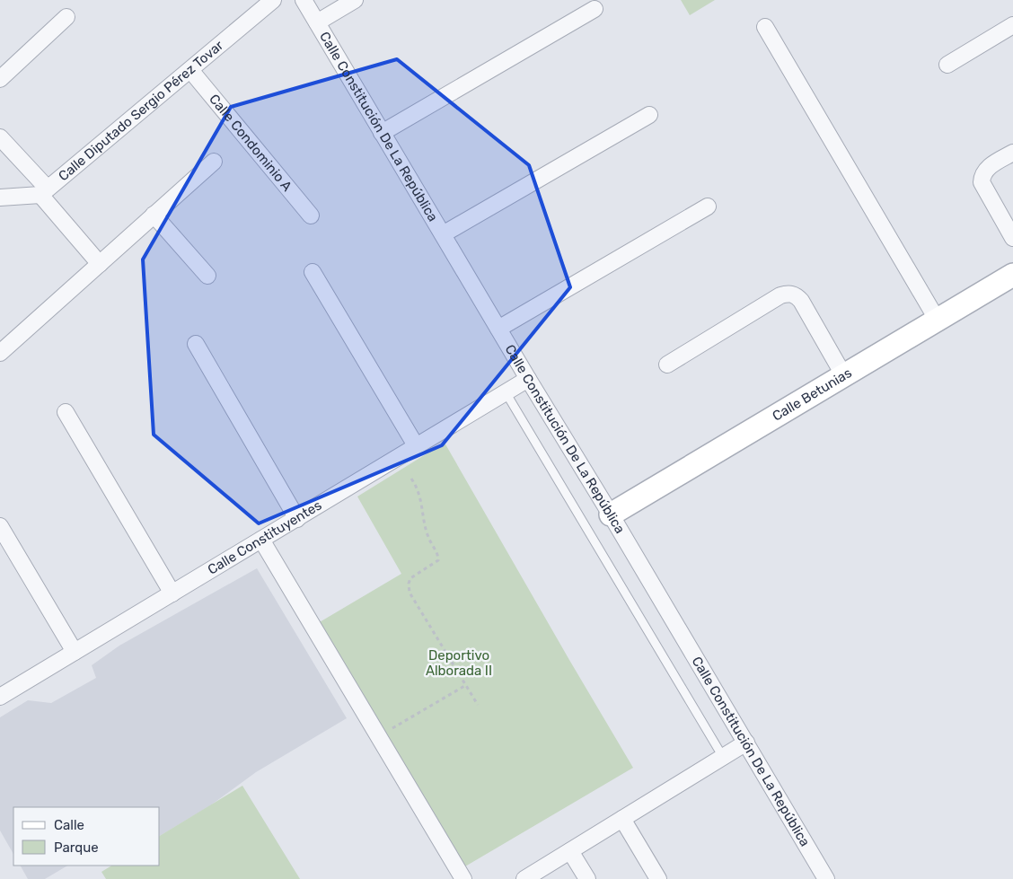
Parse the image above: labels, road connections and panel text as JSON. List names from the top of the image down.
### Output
{
  "streets": {
    "street": [
      "Calle Diputado Sergio Pérez Tovar",
      "Calle Constitución De La República",
      "Calle Condominio A",
      "Calle Betunias",
      "Calle Constituyentes"
    ]
  },
  "crossings": [
    ["Calle Diputado Sergio Pérez Tovar", "Calle Condominio A"],
    ["Calle Constitución De La República", "Calle Betunias"],
    ["Calle Constitución De La República", "Calle Constituyentes"]
  ],
  "parks": ["Deportivo Alborada II"],
  "legend": ["Calle", "Parque"]
}
